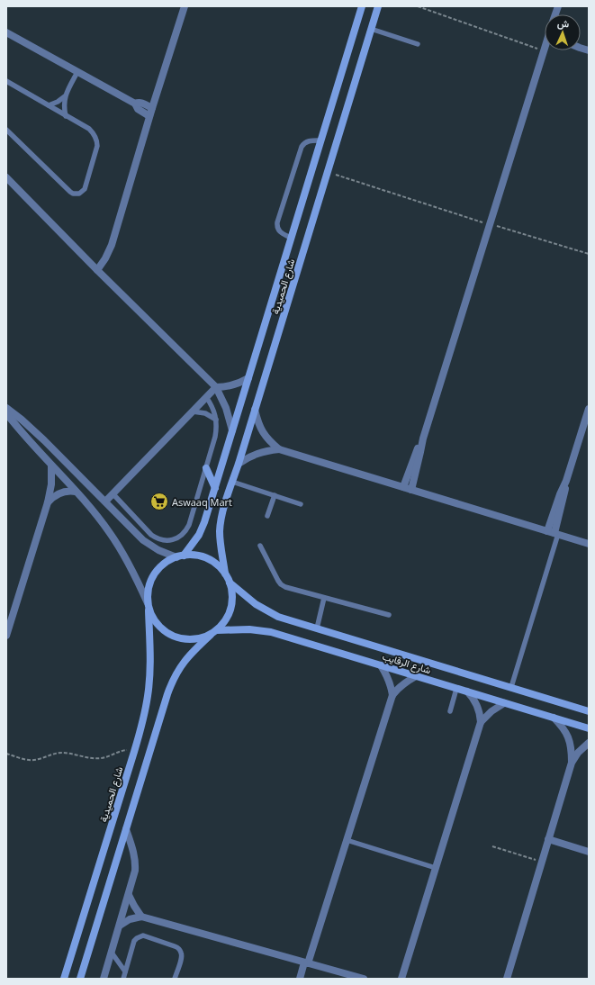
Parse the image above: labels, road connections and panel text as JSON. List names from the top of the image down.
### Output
{
  "streets": {
    "street": ["شارع الحميدية", "شارع الرقايب"]
  },
  "crossings": [
    ["شارع الحميدية", "شارع الرقايب"]
  ],
  "places": {
    "supermarket": ["Aswaaq Mart"]
  },
  "north": "top"
}
